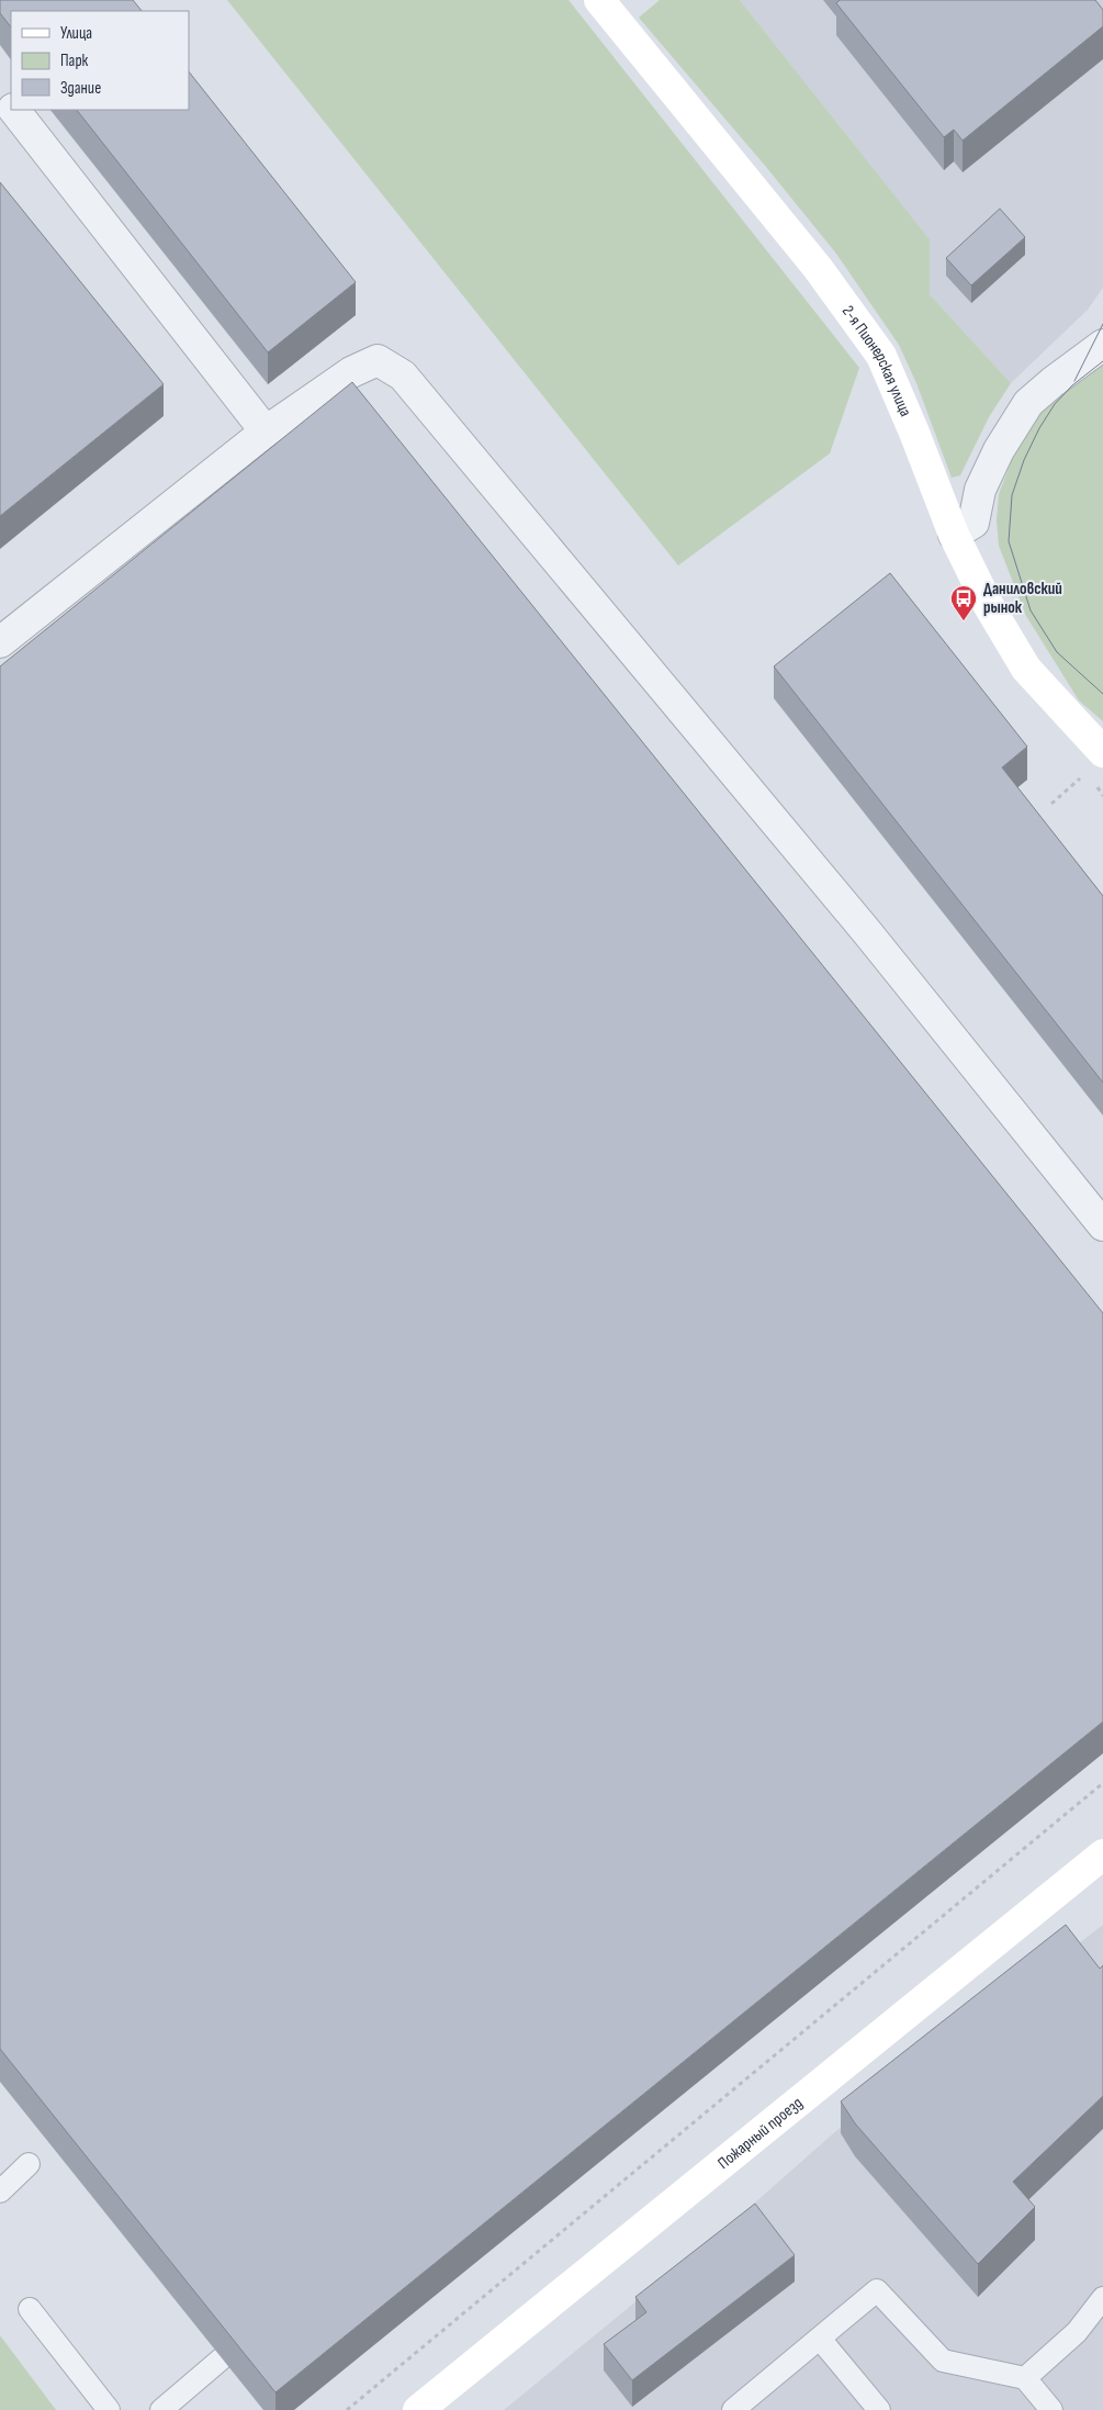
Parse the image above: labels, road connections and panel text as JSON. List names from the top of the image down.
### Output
{
  "streets": {
    "street": ["2-я Пионерская улица", "Пожарный проезд"]
  },
  "places": {
    "bus stop": ["Даниловский рынок"]
  },
  "legend": ["Улица", "Парк", "Здание"]
}
